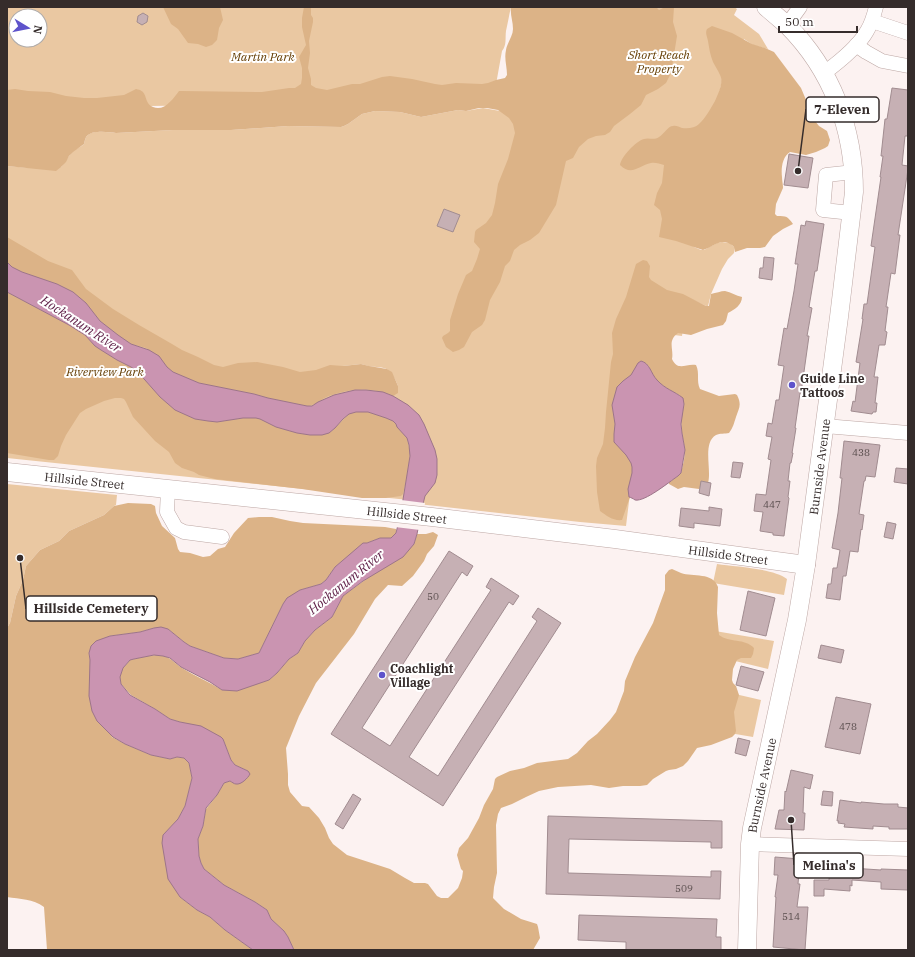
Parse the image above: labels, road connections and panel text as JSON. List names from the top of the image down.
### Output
{
  "streets": {
    "main road": ["Burnside Avenue", "Hillside Street"]
  },
  "crossings": [
    ["Burnside Avenue", "Hillside Street"]
  ],
  "water": ["Hockanum River"],
  "parks": ["Short Reach Property", "Martin Park", "Riverview Park"],
  "places": [
    "7-Eleven",
    "Guide Line Tattoos",
    "Hillside Cemetery",
    "Coachlight Village",
    "Melina's"
  ],
  "house_numbers": [
    "438",
    "447",
    "50",
    "478",
    "509",
    "514"
  ],
  "scale_bar": "50 m",
  "north": "right"
}
